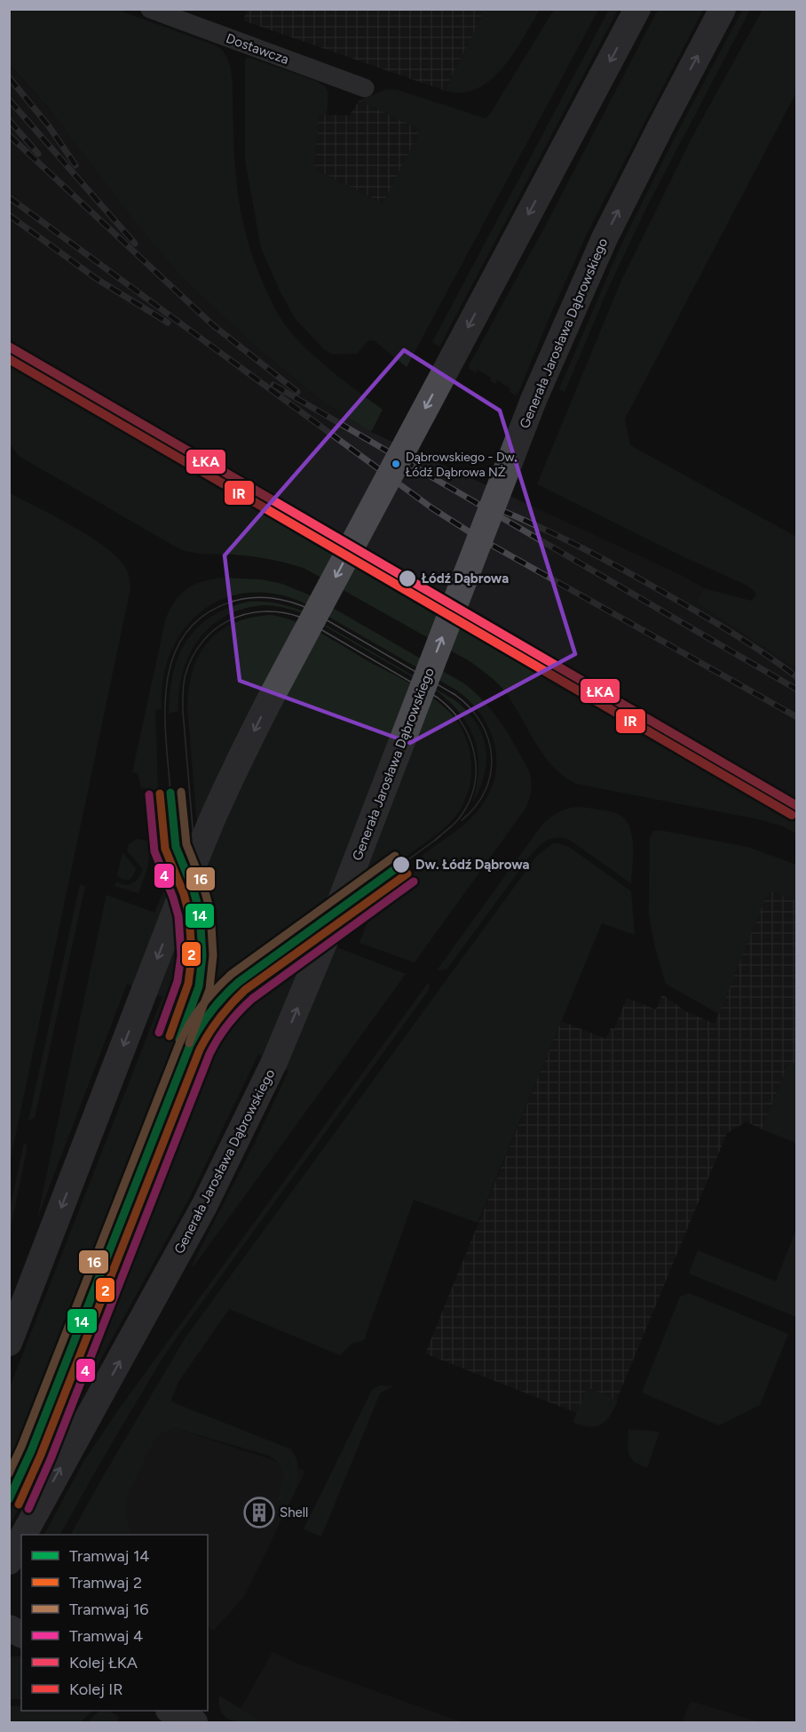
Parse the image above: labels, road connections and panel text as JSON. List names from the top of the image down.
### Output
{
  "streets": {
    "main road": ["Generała Jarosława Dąbrowskiego"],
    "street": ["Dostawcza"]
  },
  "places": {
    "other": ["Dąbrowskiego - Dw. Łódź Dąbrowa NŻ", "Łódź Dąbrowa", "Dw. Łódź Dąbrowa"],
    "building": ["Shell"]
  },
  "lines": [
    "rail line ŁKA",
    "rail line IR",
    "tram line 16",
    "tram line 14",
    "tram line 2",
    "tram line 4"
  ],
  "legend": [
    "Tramwaj 14",
    "Tramwaj 2",
    "Tramwaj 16",
    "Tramwaj 4",
    "Kolej ŁKA",
    "Kolej IR"
  ]
}
